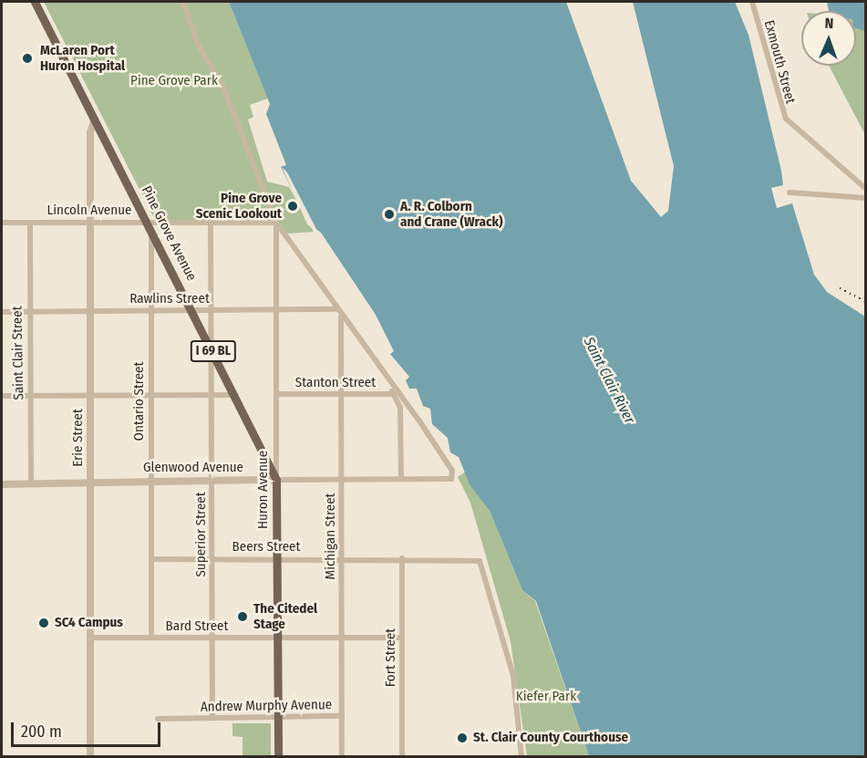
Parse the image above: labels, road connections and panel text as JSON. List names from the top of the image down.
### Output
{
  "streets": {
    "main road": ["Pine Grove Avenue", "I 69 BL", "Huron Avenue"],
    "street": [
      "Exmouth Street",
      "Lincoln Avenue",
      "Rawlins Street",
      "Saint Clair Street",
      "Stanton Street",
      "Ontario Street",
      "Erie Street",
      "Glenwood Avenue",
      "Superior Street",
      "Michigan Street",
      "Beers Street",
      "Bard Street",
      "Fort Street",
      "Andrew Murphy Avenue"
    ]
  },
  "crossings": [
    ["Lincoln Avenue", "Pine Grove Avenue"],
    ["Lincoln Avenue", "Saint Clair Street"],
    ["Lincoln Avenue", "Ontario Street"],
    ["Lincoln Avenue", "Erie Street"],
    ["Lincoln Avenue", "Huron Avenue"],
    ["Lincoln Avenue", "Superior Street"],
    ["Pine Grove Avenue", "Rawlins Street"],
    ["Pine Grove Avenue", "Ontario Street"],
    ["Pine Grove Avenue", "Erie Street"],
    ["Pine Grove Avenue", "Glenwood Avenue"],
    ["Pine Grove Avenue", "Huron Avenue"],
    ["Pine Grove Avenue", "Superior Street"],
    ["Rawlins Street", "Saint Clair Street"],
    ["Rawlins Street", "Ontario Street"],
    ["Rawlins Street", "Erie Street"],
    ["Rawlins Street", "Huron Avenue"],
    ["Rawlins Street", "Superior Street"],
    ["Saint Clair Street", "Glenwood Avenue"],
    ["Stanton Street", "Huron Avenue"],
    ["Stanton Street", "Michigan Street"],
    ["Ontario Street", "Glenwood Avenue"],
    ["Ontario Street", "Beers Street"],
    ["Ontario Street", "Bard Street"],
    ["Erie Street", "Glenwood Avenue"],
    ["Erie Street", "Bard Street"],
    ["Glenwood Avenue", "Huron Avenue"],
    ["Glenwood Avenue", "Superior Street"],
    ["Glenwood Avenue", "Michigan Street"],
    ["Huron Avenue", "Beers Street"],
    ["Huron Avenue", "Bard Street"],
    ["Huron Avenue", "Andrew Murphy Avenue"],
    ["Superior Street", "Beers Street"],
    ["Superior Street", "Bard Street"],
    ["Superior Street", "Andrew Murphy Avenue"],
    ["Michigan Street", "Beers Street"],
    ["Michigan Street", "Bard Street"],
    ["Michigan Street", "Andrew Murphy Avenue"],
    ["Beers Street", "Fort Street"],
    ["Bard Street", "Fort Street"]
  ],
  "water": ["Saint Clair River"],
  "parks": ["Pine Grove Park", "Kiefer Park"],
  "places": [
    "McLaren Port Huron Hospital",
    "Pine Grove Scenic Lookout",
    "A. R. Colborn and Crane (Wrack)",
    "The Citedel Stage",
    "SC4 Campus",
    "St. Clair County Courthouse"
  ],
  "scale_bar": "200 m",
  "north": "top"
}
